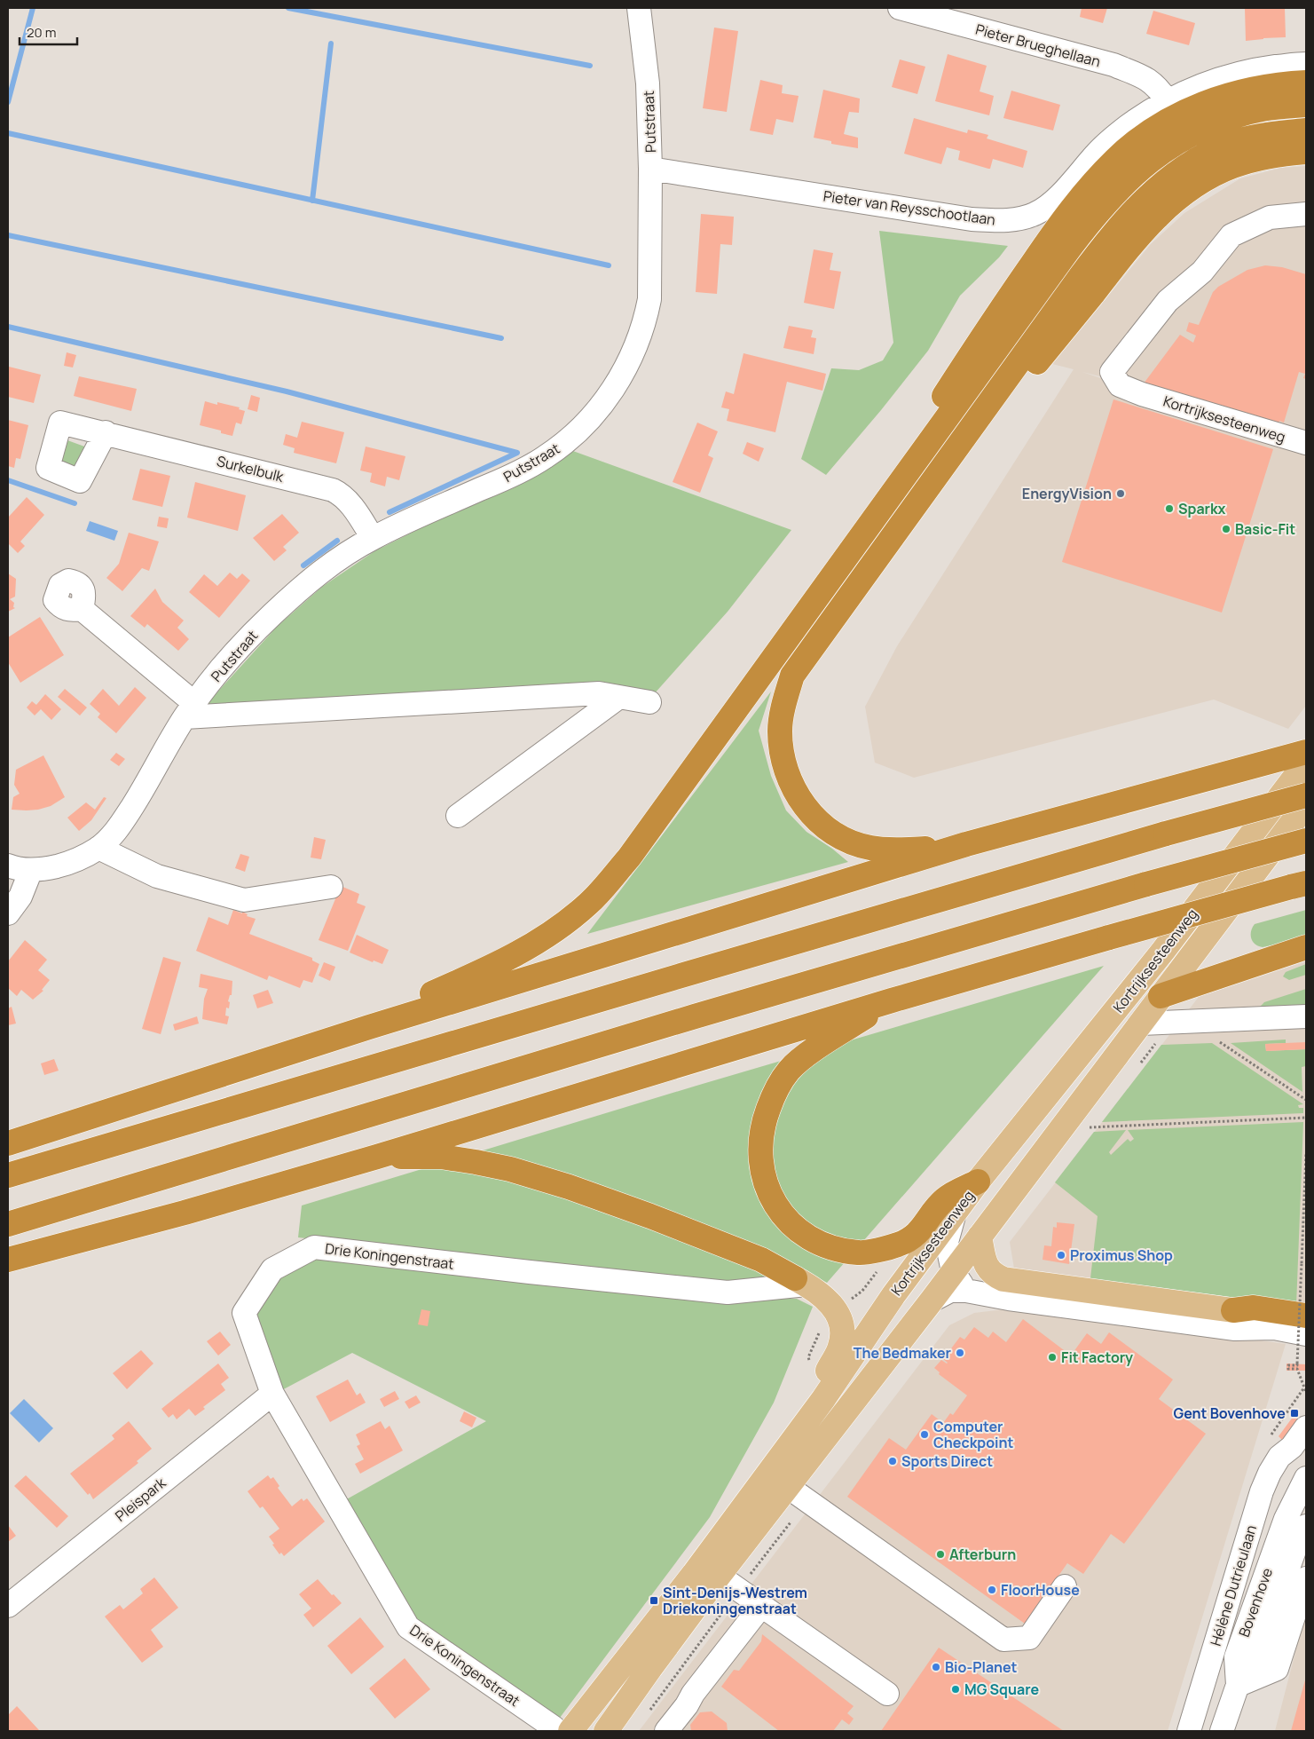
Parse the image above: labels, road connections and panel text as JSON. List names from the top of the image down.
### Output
{
  "streets": {
    "main road": ["Kortrijksesteenweg"],
    "street": [
      "Pieter Brueghellaan",
      "Putstraat",
      "Pieter van Reysschootlaan",
      "Surkelbulk",
      "Drie Koningenstraat",
      "Pleispark",
      "Hélène Dutrieulaan",
      "Bovenhove"
    ]
  },
  "crossings": [
    ["Pieter Brueghellaan", "Pieter van Reysschootlaan"],
    ["Putstraat", "Pieter van Reysschootlaan"],
    ["Putstraat", "Surkelbulk"],
    ["Drie Koningenstraat", "Pleispark"],
    ["Hélène Dutrieulaan", "Bovenhove"]
  ],
  "places": {
    "other": [
      "EnergyVision",
      "Sparkx",
      "Basic-Fit",
      "Proximus Shop",
      "The Bedmaker",
      "Fit Factory",
      "Computer Checkpoint",
      "Sports Direct",
      "Afterburn",
      "FloorHouse",
      "Bio-Planet",
      "MG Square"
    ],
    "transit": ["Gent Bovenhove", "Sint-Denijs-Westrem Driekoningenstraat"]
  },
  "scale_bar": "20 m"
}
